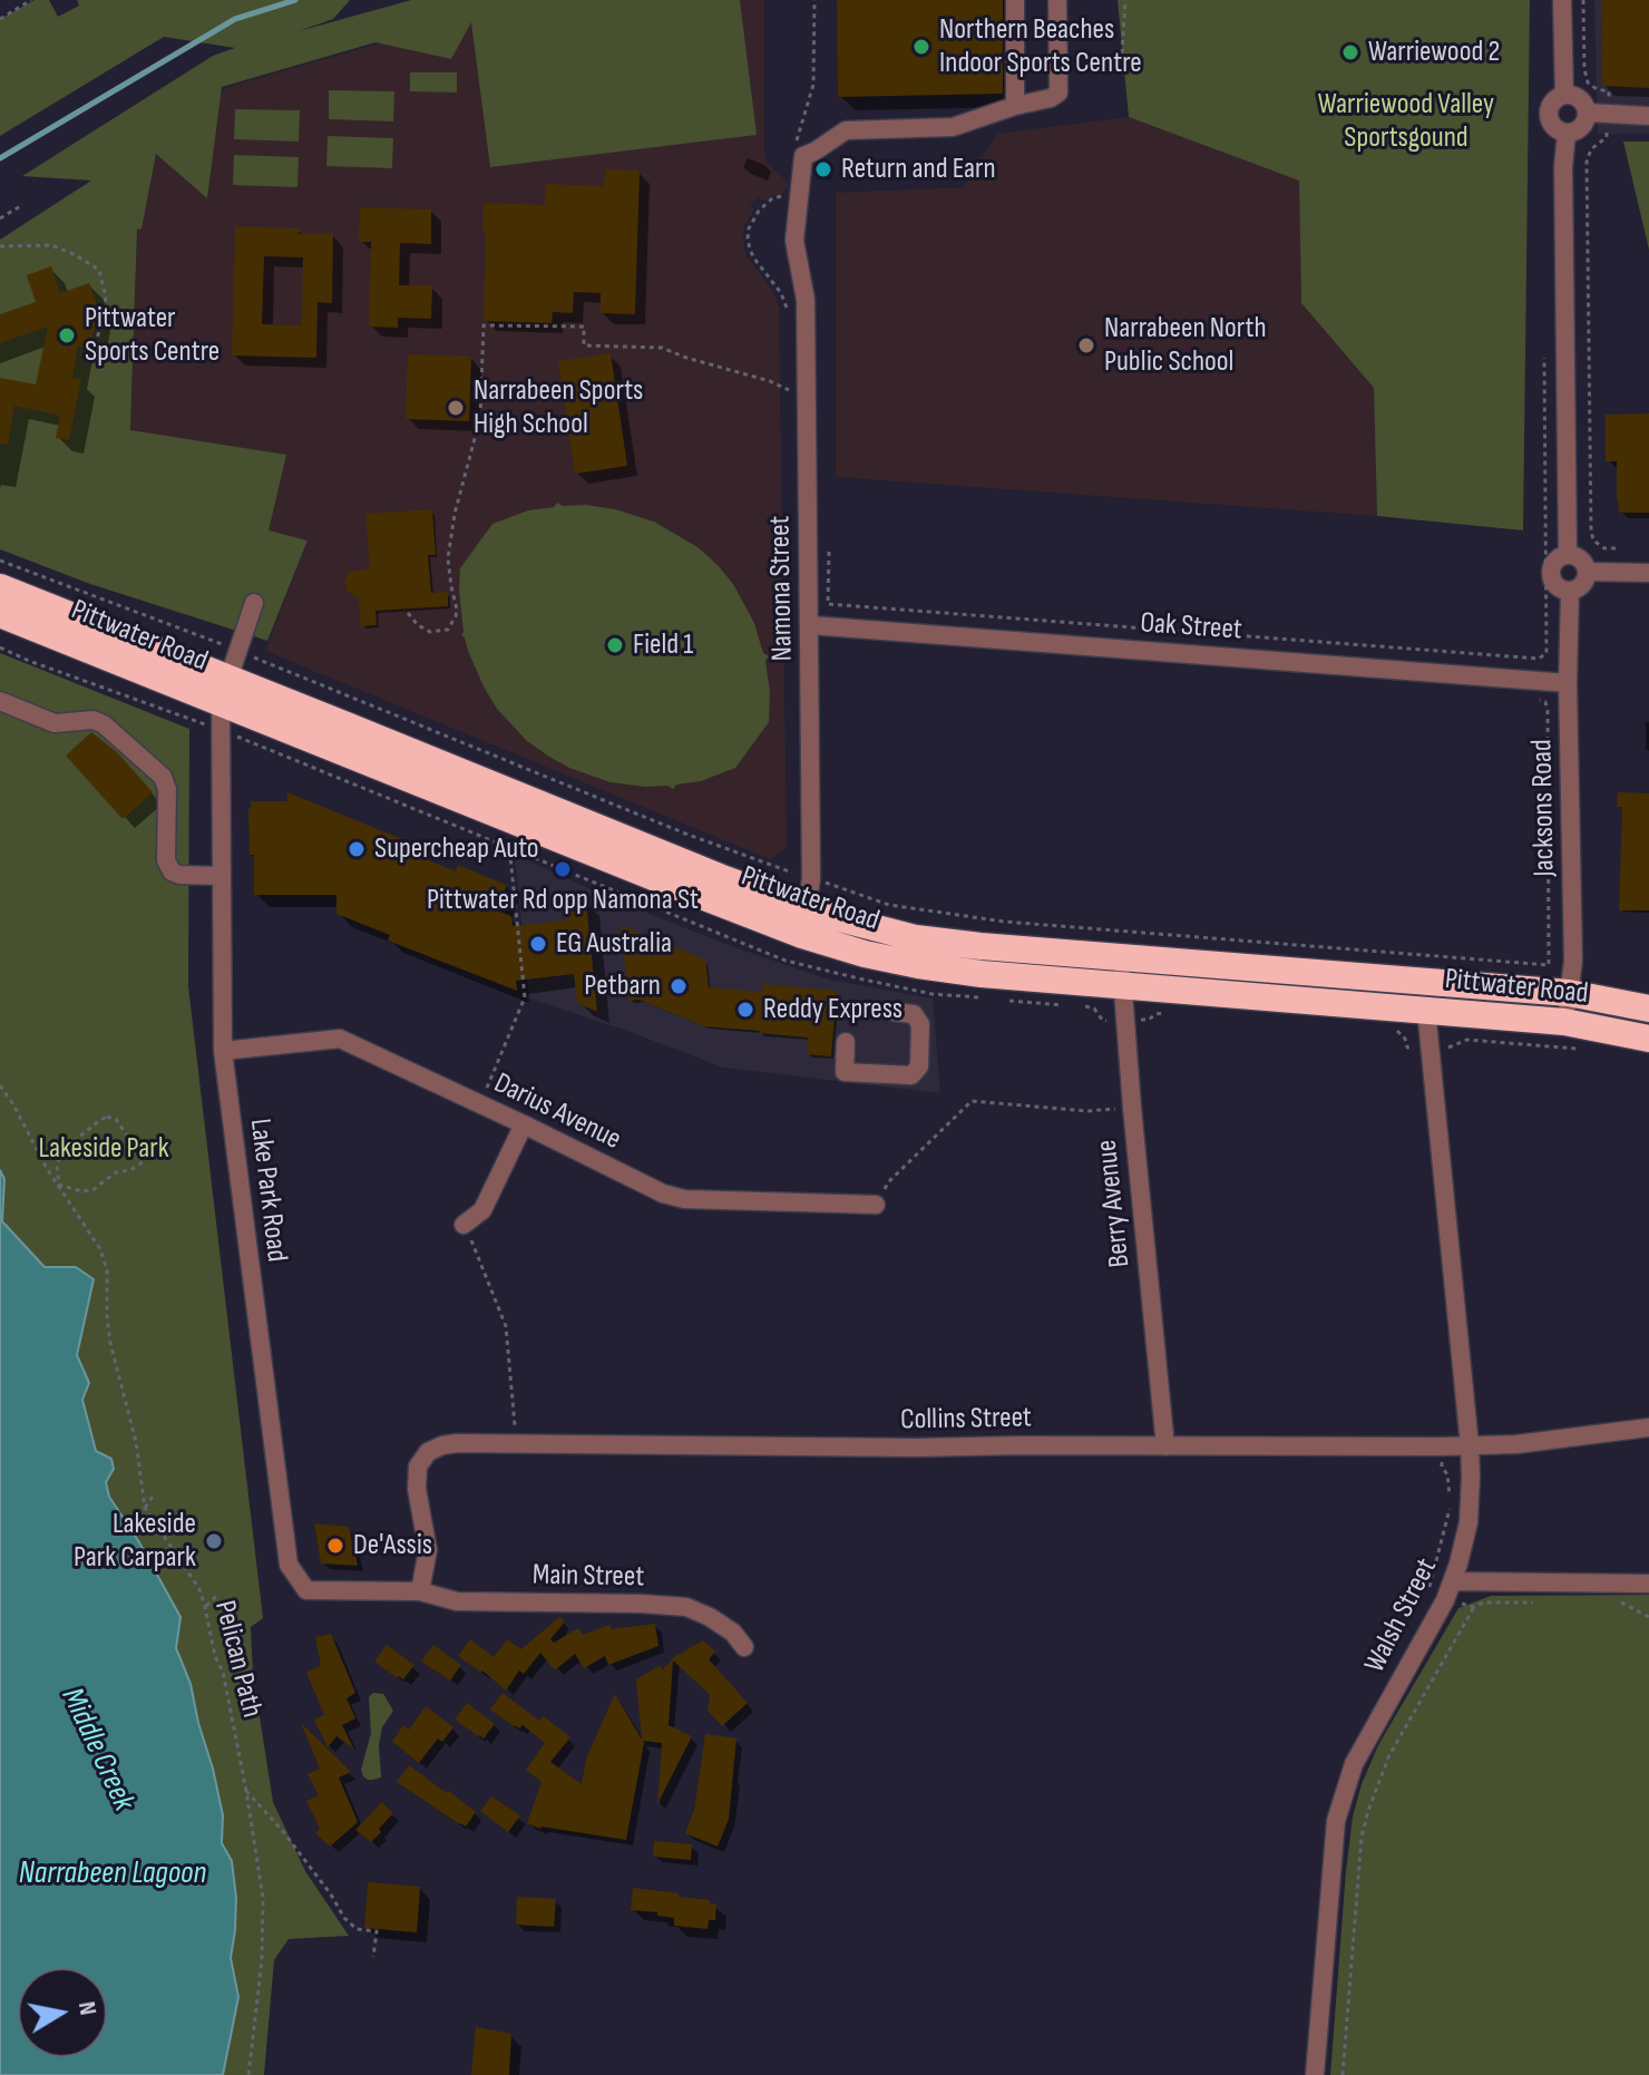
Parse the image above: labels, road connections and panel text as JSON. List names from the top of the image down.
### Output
{
  "streets": {
    "highway": ["Pittwater Road"],
    "street": [
      "Namona Street",
      "Oak Street",
      "Jacksons Road",
      "Darius Avenue",
      "Lake Park Road",
      "Berry Avenue",
      "Collins Street",
      "Main Street",
      "Walsh Street"
    ],
    "path": ["Pelican Path"]
  },
  "crossings": [
    ["Namona Street", "Oak Street"],
    ["Namona Street", "Pittwater Road"],
    ["Oak Street", "Jacksons Road"],
    ["Pittwater Road", "Jacksons Road"],
    ["Pittwater Road", "Lake Park Road"],
    ["Pittwater Road", "Berry Avenue"],
    ["Pittwater Road", "Walsh Street"],
    ["Darius Avenue", "Lake Park Road"],
    ["Lake Park Road", "Collins Street"],
    ["Lake Park Road", "Main Street"],
    ["Berry Avenue", "Collins Street"],
    ["Collins Street", "Main Street"],
    ["Collins Street", "Walsh Street"]
  ],
  "water": ["Middle Creek", "Narrabeen Lagoon"],
  "parks": ["Warriewood Valley Sportsgound", "Lakeside Park"],
  "places": [
    "Northern Beaches Indoor Sports Centre",
    "Warriewood 2",
    "Return and Earn",
    "Pittwater Sports Centre",
    "Narrabeen North Public School",
    "Narrabeen Sports High School",
    "Field 1",
    "Supercheap Auto",
    "Pittwater Rd opp Namona St",
    "EG Australia",
    "Petbarn",
    "Reddy Express",
    "Lakeside Park Carpark",
    "De'Assis"
  ],
  "north": "right"
}
